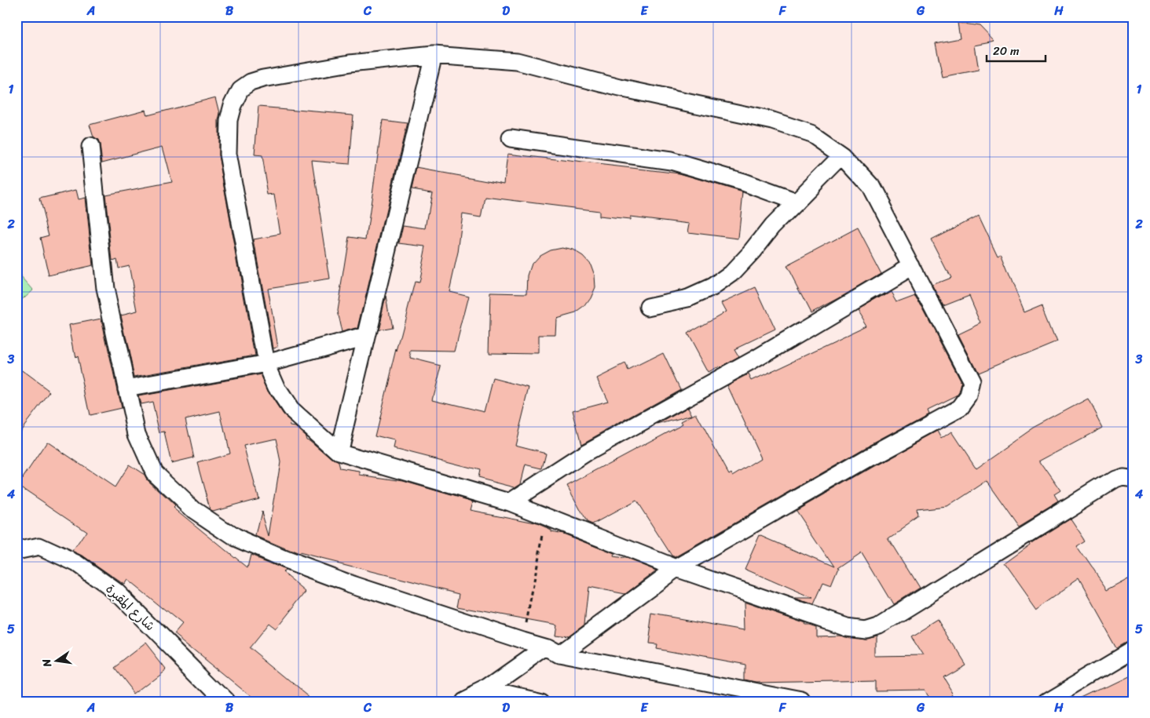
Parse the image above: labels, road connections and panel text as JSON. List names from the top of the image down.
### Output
{
  "streets": {
    "street": ["شارع المقبرة"]
  },
  "scale_bar": "20 m",
  "north": "left",
  "grid": {
    "columns": [
      "A",
      "B",
      "C",
      "D",
      "E",
      "F",
      "G",
      "H"
    ],
    "rows": [
      "1",
      "2",
      "3",
      "4",
      "5"
    ]
  }
}
